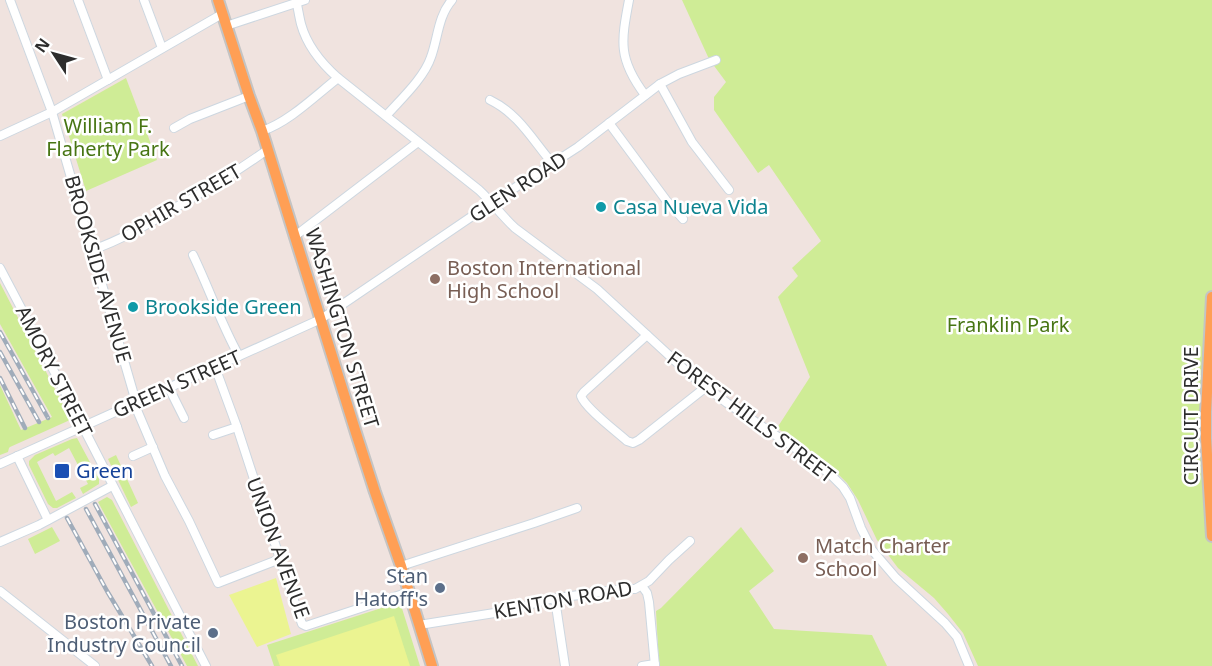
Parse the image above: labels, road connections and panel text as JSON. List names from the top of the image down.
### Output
{
  "streets": {
    "main road": ["WASHINGTON STREET", "CIRCUIT DRIVE"],
    "street": [
      "GLEN ROAD",
      "OPHIR STREET",
      "BROOKSIDE AVENUE",
      "AMORY STREET",
      "GREEN STREET",
      "FOREST HILLS STREET",
      "UNION AVENUE",
      "KENTON ROAD"
    ]
  },
  "crossings": [
    ["GLEN ROAD", "WASHINGTON STREET"],
    ["GLEN ROAD", "GREEN STREET"],
    ["GLEN ROAD", "FOREST HILLS STREET"],
    ["OPHIR STREET", "BROOKSIDE AVENUE"],
    ["OPHIR STREET", "WASHINGTON STREET"],
    ["BROOKSIDE AVENUE", "GREEN STREET"],
    ["BROOKSIDE AVENUE", "UNION AVENUE"],
    ["WASHINGTON STREET", "GREEN STREET"],
    ["WASHINGTON STREET", "UNION AVENUE"],
    ["WASHINGTON STREET", "KENTON ROAD"],
    ["AMORY STREET", "GREEN STREET"],
    ["GREEN STREET", "UNION AVENUE"]
  ],
  "parks": ["William F. Flaherty Park", "Franklin Park"],
  "places": {
    "other": [
      "Casa Nueva Vida",
      "Boston International High School",
      "Brookside Green",
      "Match Charter School",
      "Stan Hatoff's",
      "Boston Private Industry Council"
    ],
    "transit": ["Green"]
  },
  "north": "top left"
}
